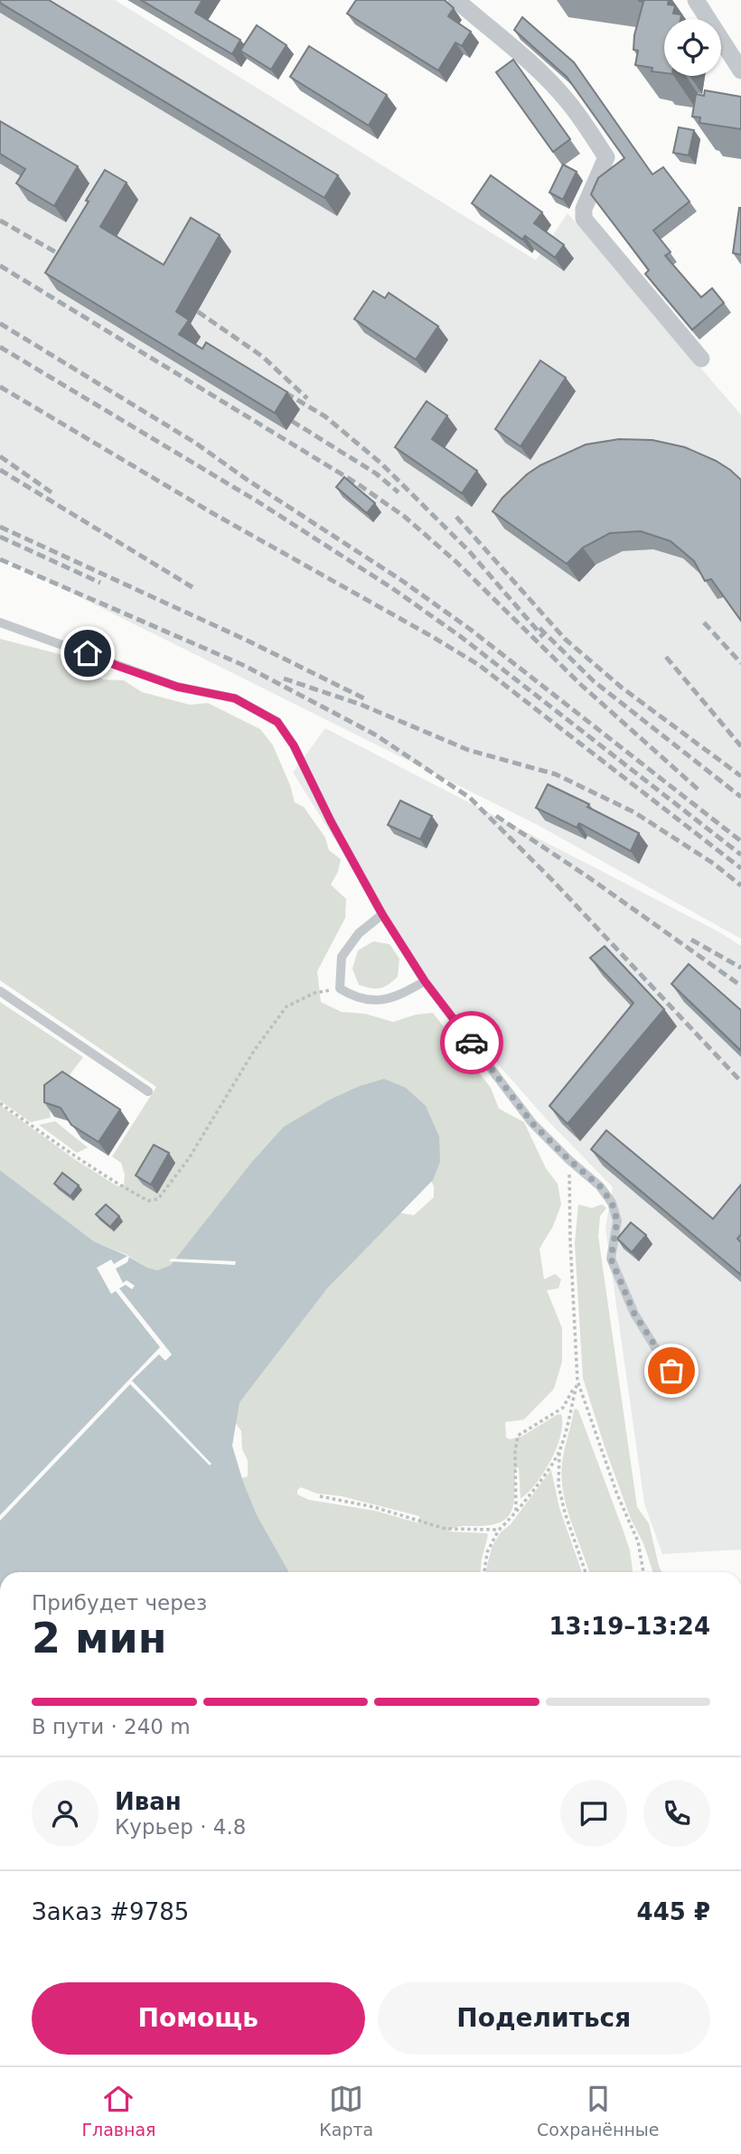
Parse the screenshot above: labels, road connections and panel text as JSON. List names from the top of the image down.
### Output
{
  "page": {
    "heading": ["2 мин", "Прибудет через", "13:19–13:24"],
    "panel": [
      "Иван",
      "Курьер · 4.8",
      "Заказ #9785",
      "445 ₽"
    ],
    "bar": "В пути · 240 m",
    "buttons": ["Помощь", "Поделиться"],
    "tabs": ["Главная", "Карта", "Сохранённые"]
  }
}
